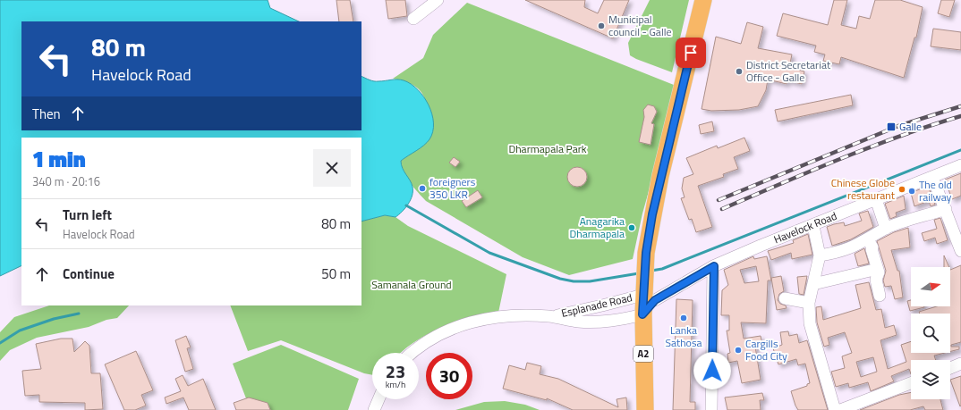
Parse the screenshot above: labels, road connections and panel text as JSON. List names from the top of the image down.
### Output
{
  "streets": {
    "highway": ["A2"],
    "street": ["Havelock Road", "Esplanade Road"]
  },
  "crossings": [
    ["Havelock Road", "Esplanade Road"],
    ["Havelock Road", "A2"],
    ["Esplanade Road", "A2"]
  ],
  "parks": ["Dharmapala Park", "Samanala Ground"],
  "places": {
    "other": [
      "Municipal council - Galle",
      "District Secretariat Office - Galle",
      "foreigners 350 LKR",
      "Chinese Globe restaurant",
      "The old railway",
      "Anagarika Dharmapala",
      "Lanka Sathosa",
      "Cargills Food City"
    ],
    "transit": ["Galle"]
  },
  "north": "right",
  "page": {
    "turn": ["80 m", "Havelock Road"],
    "then": "Then",
    "heading": ["1 min", "340 m · 20:16"],
    "list": [
      {
        "name": "Turn left",
        "note": "Havelock Road",
        "value": "80 m"
      },
      {
        "name": "Continue",
        "value": "50 m"
      }
    ],
    "speed": "23 km/h",
    "limit": "30"
  }
}
